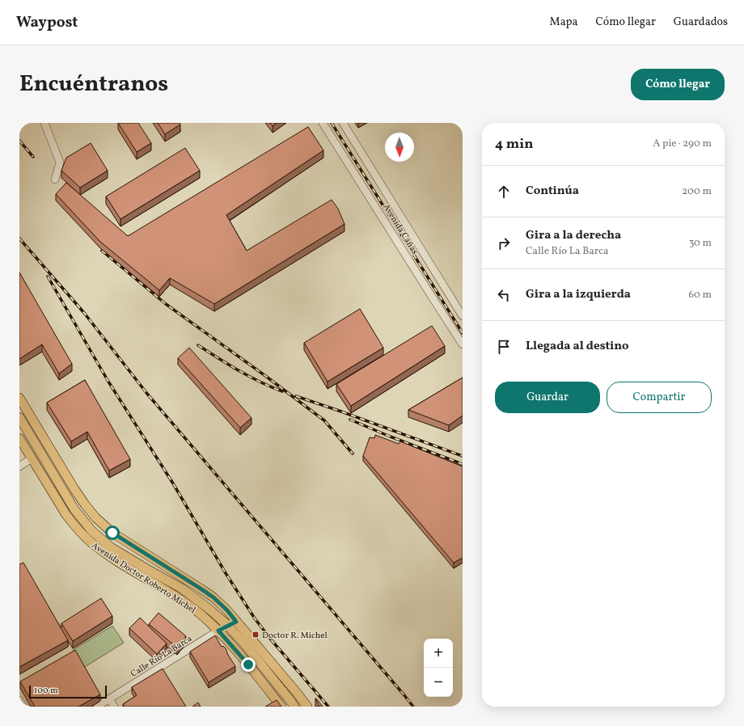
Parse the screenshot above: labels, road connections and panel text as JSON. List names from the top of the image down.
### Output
{
  "streets": {
    "main road": ["Avenida Doctor Roberto Michel"],
    "street": ["Avenida Cañas", "Calle Río La Barca"]
  },
  "crossings": [
    ["Avenida Doctor Roberto Michel", "Calle Río La Barca"]
  ],
  "places": {
    "transit": ["Doctor R. Michel"]
  },
  "scale_bar": "100 m",
  "north": "bottom",
  "page": {
    "header": "Waypost",
    "nav": ["Mapa", "Cómo llegar", "Guardados"],
    "title": "Encuéntranos",
    "buttons": [
      "Cómo llegar",
      ["Guardar", "Compartir"]
    ],
    "heading": ["4 min", "A pie · 290 m"],
    "list": [
      ["Continúa", "200 m"],
      ["Gira a la derecha", "Calle Río La Barca", "30 m"],
      ["Gira a la izquierda", "60 m"],
      "Llegada al destino"
    ],
    "map_buttons": ["+", "−"],
    "scale": "100 m"
  }
}
